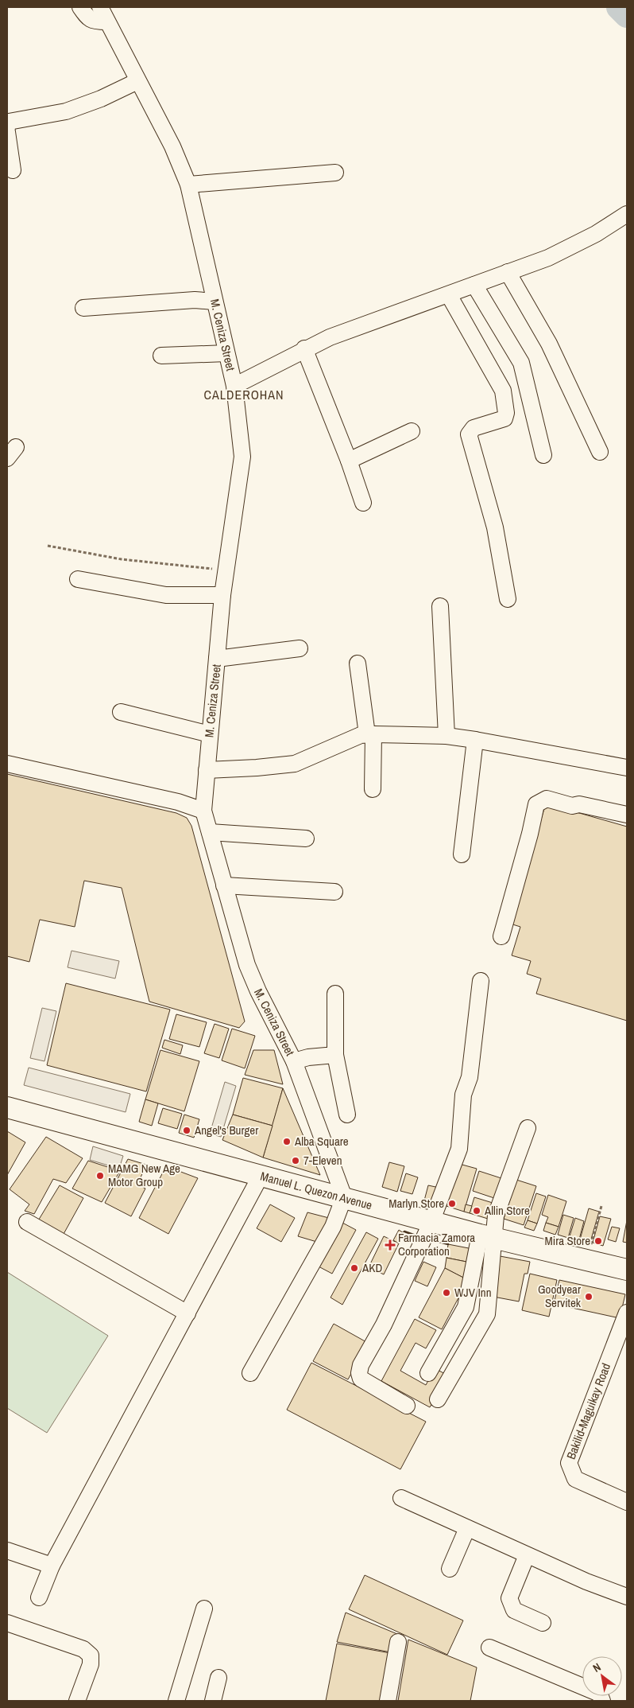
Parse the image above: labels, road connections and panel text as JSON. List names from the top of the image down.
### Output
{
  "streets": {
    "main road": ["Manuel L. Quezon Avenue"],
    "street": ["M. Ceniza Street", "Bakilid-Maguikay Road"]
  },
  "crossings": [
    ["M. Ceniza Street", "Manuel L. Quezon Avenue"]
  ],
  "districts": ["CALDEROHAN"],
  "places": {
    "other": [
      "Angel's Burger",
      "Alba Square",
      "7-Eleven",
      "MAMG New Age Motor Group",
      "Marlyn Store",
      "Allin Store",
      "Mira Store",
      "AKD",
      "WJV Inn",
      "Goodyear Servitek"
    ],
    "health": ["Farmacia Zamora Corporation"]
  },
  "north": "top left"
}
